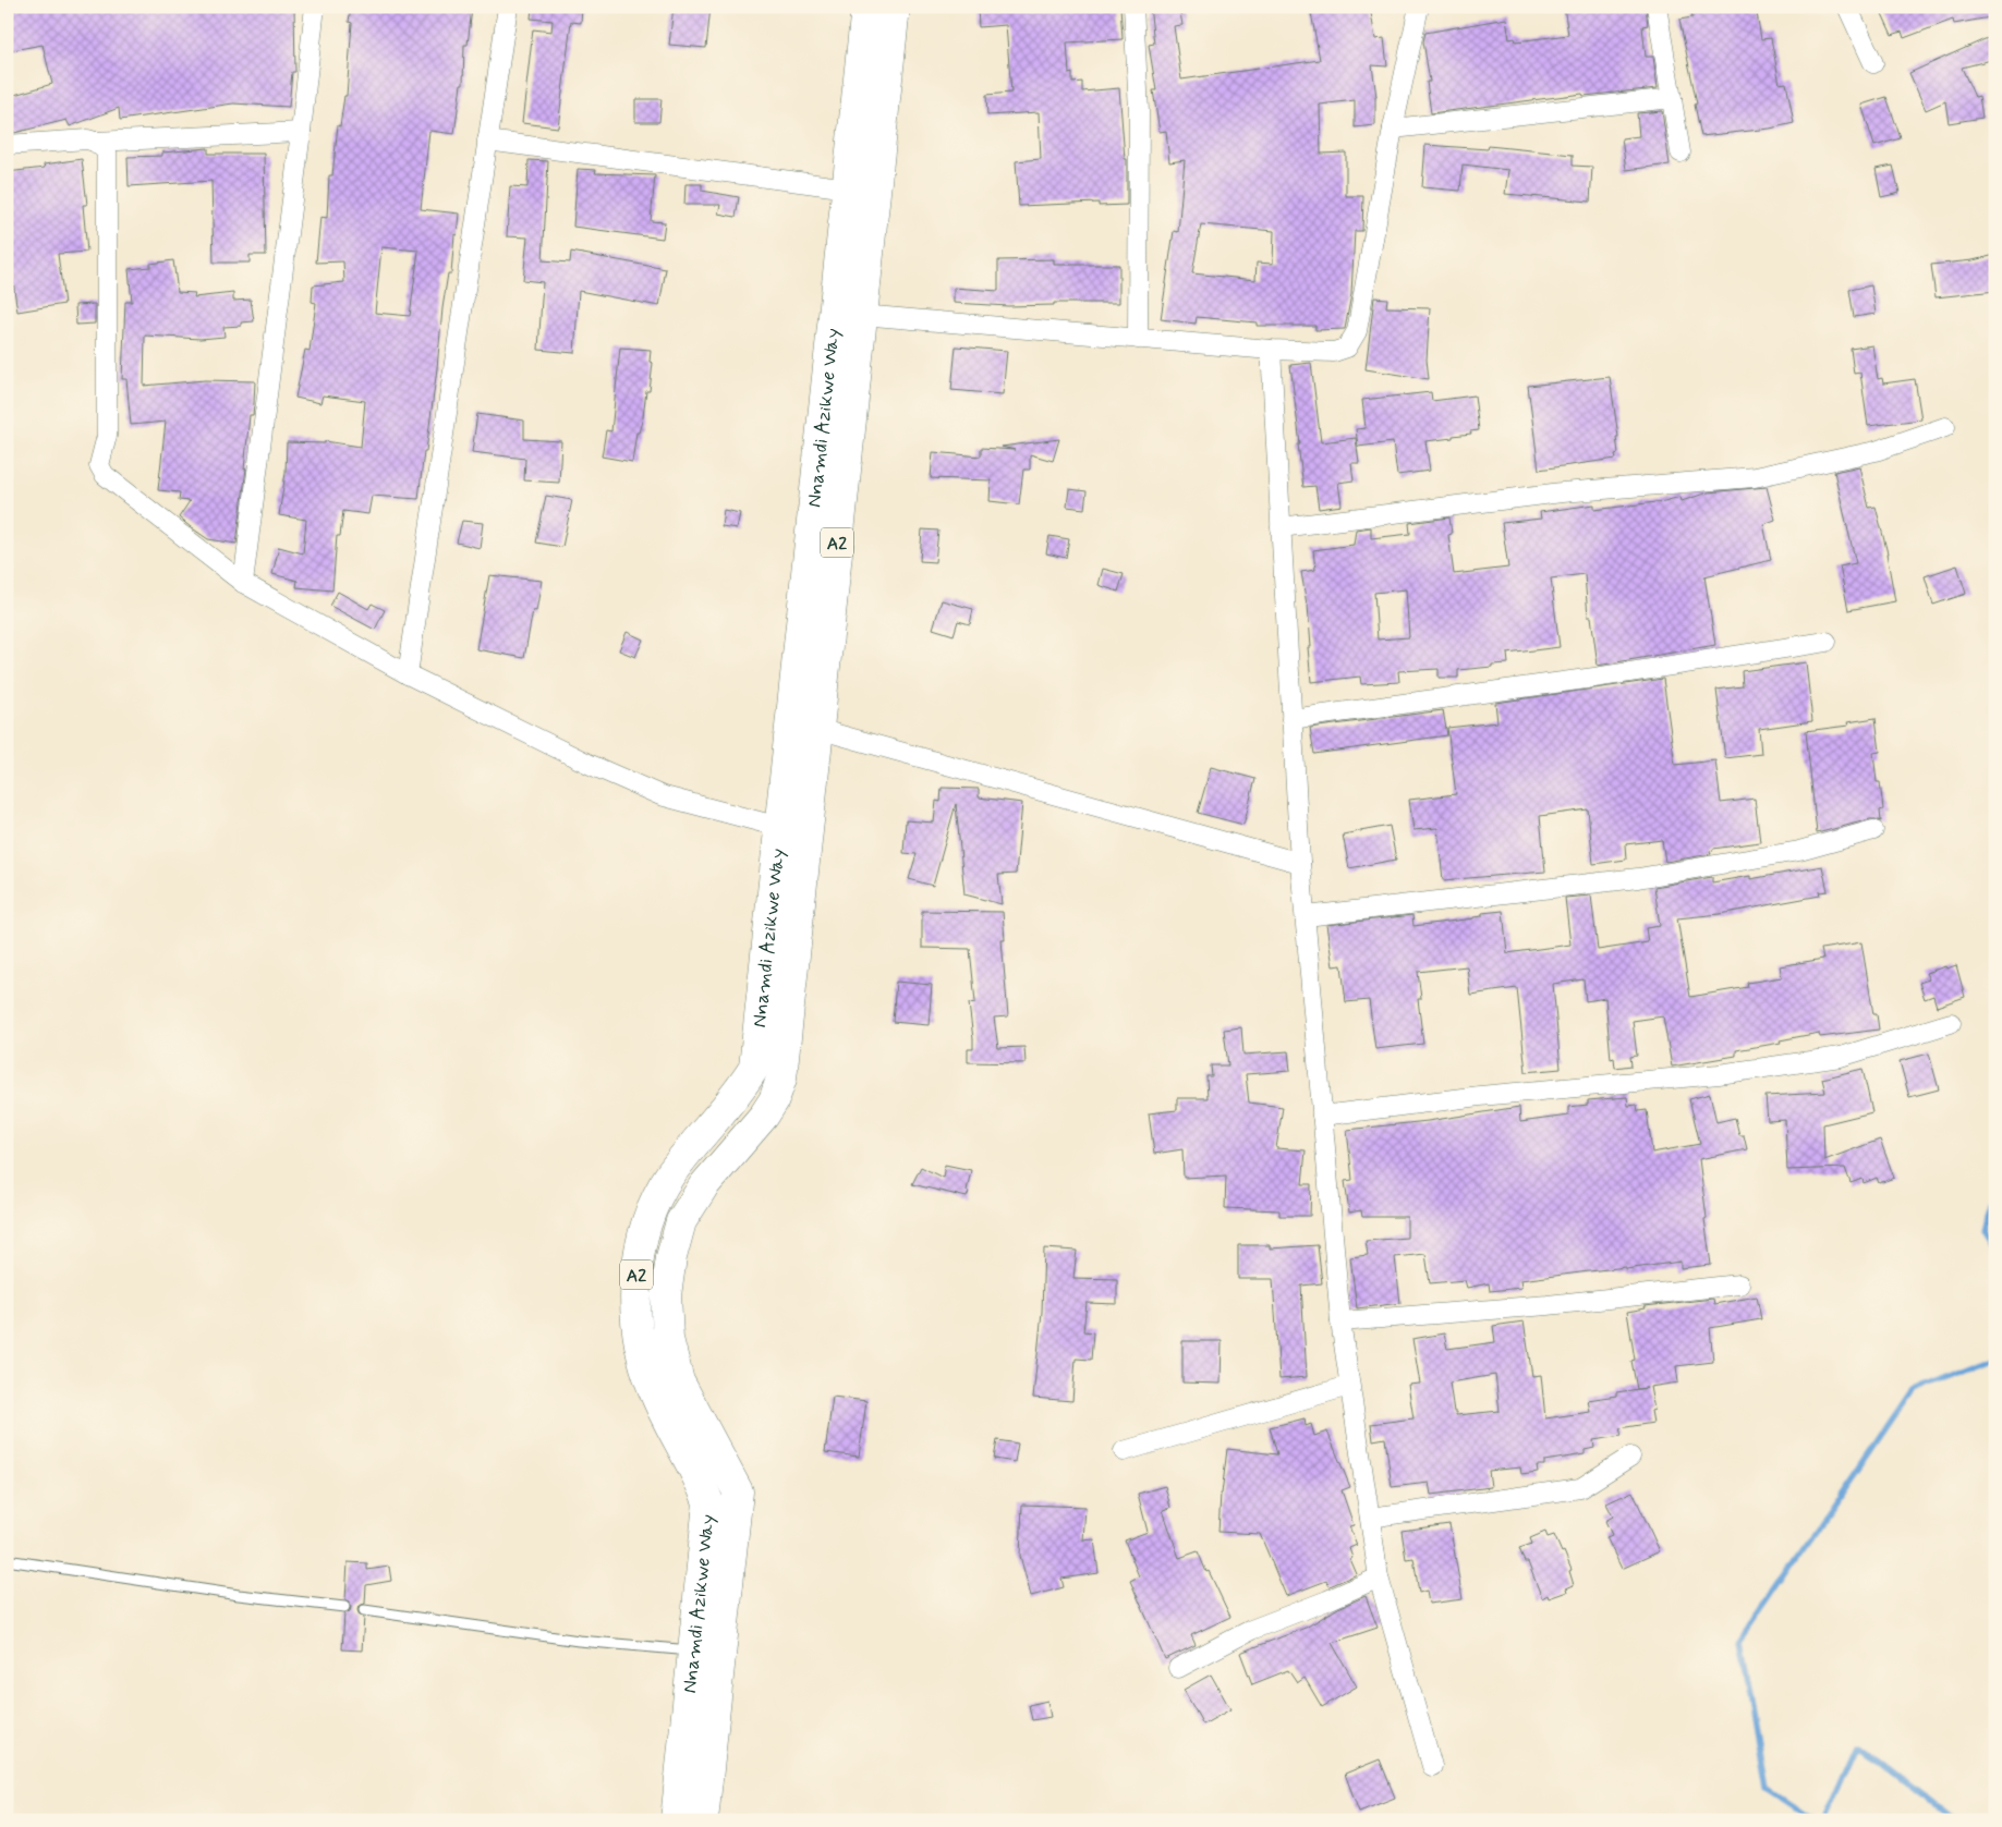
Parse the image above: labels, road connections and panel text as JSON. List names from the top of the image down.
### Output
{
  "streets": {
    "highway": ["Nnamdi Azikwe Way", "A2"]
  }
}
